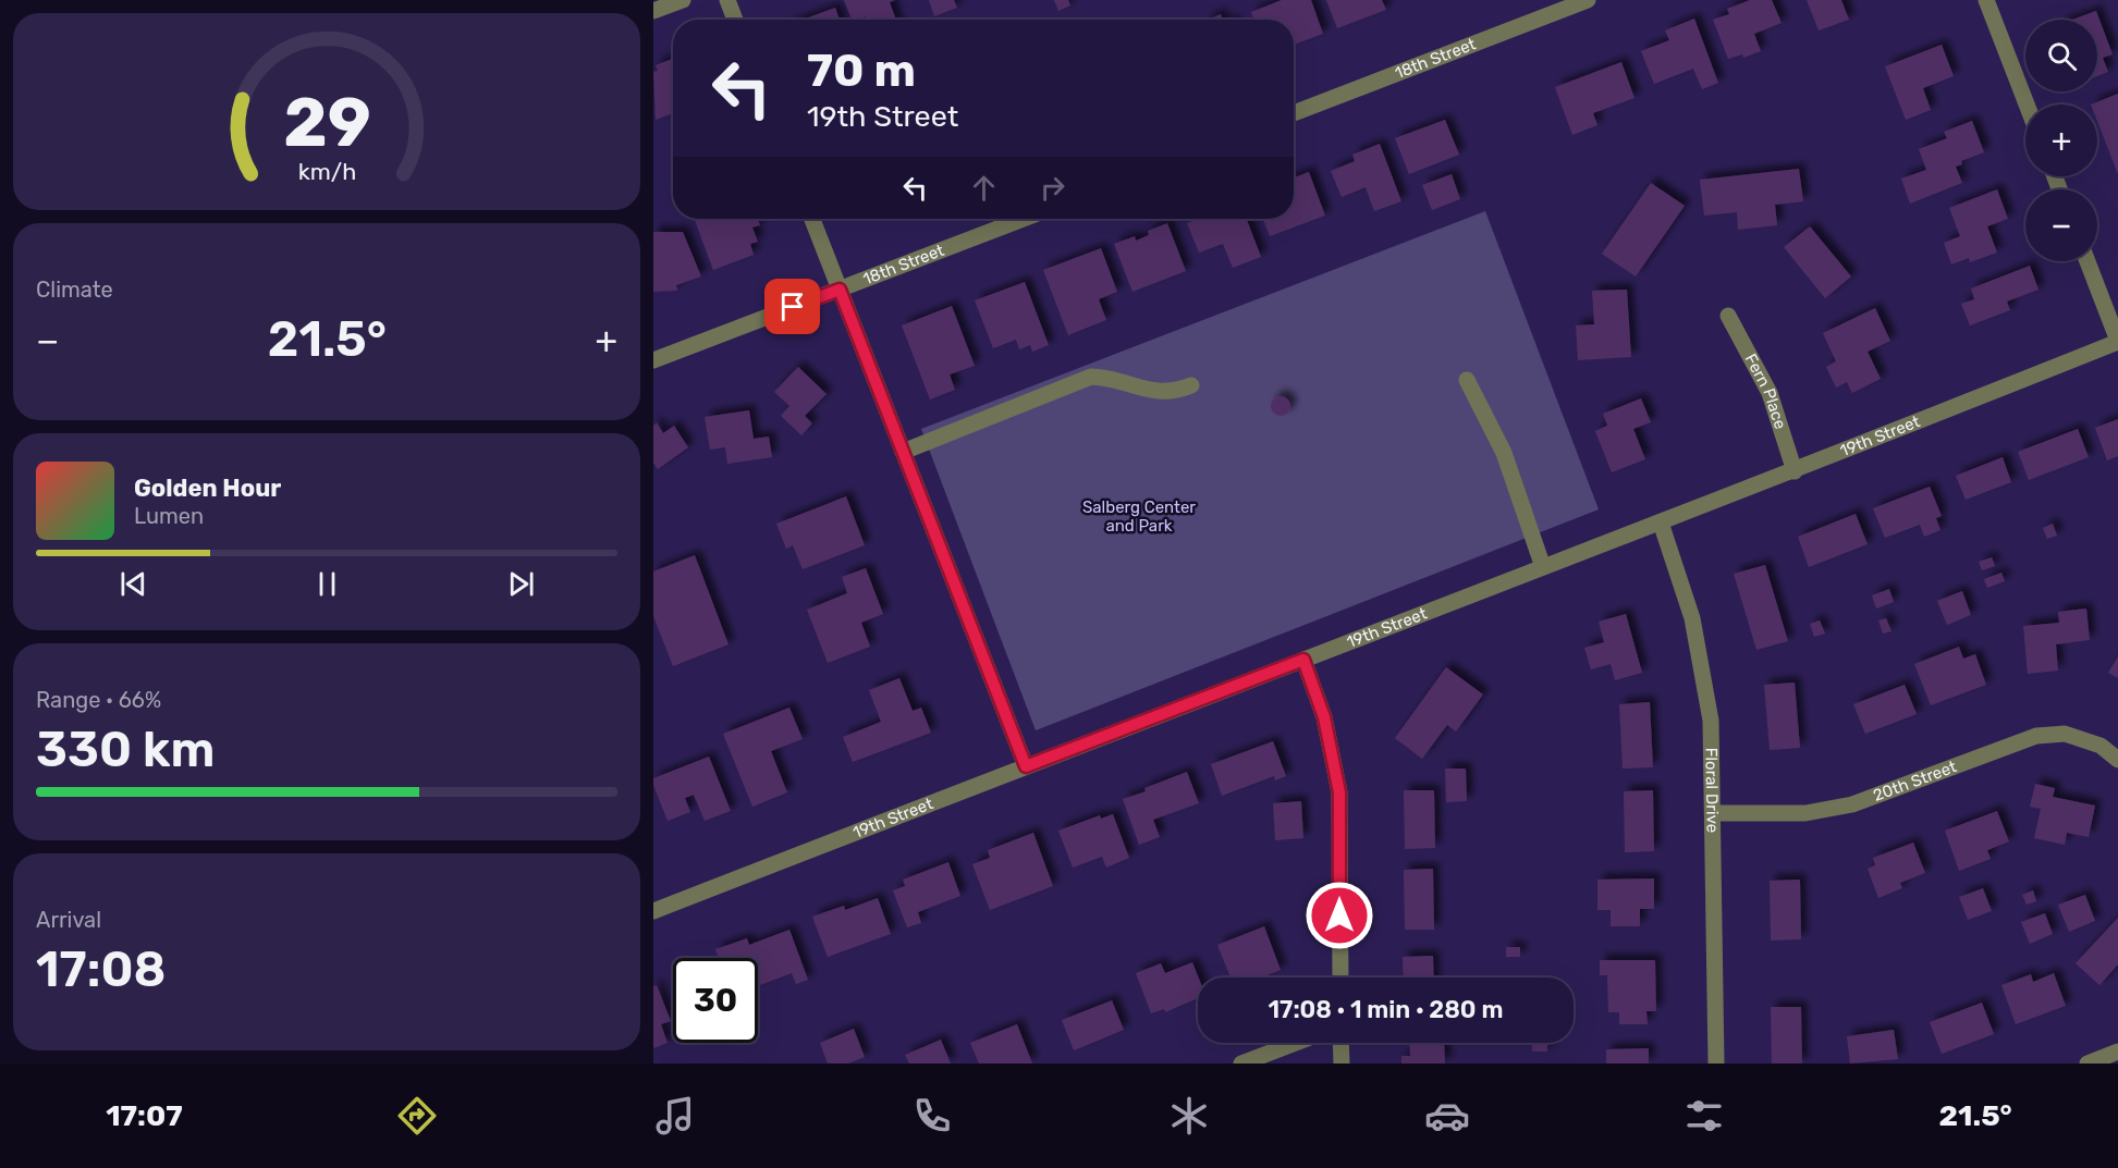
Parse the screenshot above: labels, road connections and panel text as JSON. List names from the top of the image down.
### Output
{
  "streets": {
    "street": [
      "18th Street",
      "Fern Place",
      "19th Street",
      "20th Street",
      "Floral Drive"
    ]
  },
  "crossings": [
    ["Fern Place", "19th Street"],
    ["19th Street", "Floral Drive"],
    ["20th Street", "Floral Drive"]
  ],
  "parks": ["Salberg Center and Park"],
  "page": {
    "map_buttons": ["+", "−"],
    "turn": ["70 m", "19th Street"],
    "tile": [
      "Climate",
      ["Range · 66%", "330 km"],
      ["Arrival", "17:08"]
    ],
    "heat": ["−", "21.5°", "+"],
    "song": ["Golden Hour", "Lumen"],
    "limit": "30",
    "trip": "17:08 · 1 min · 280 m",
    "tabs": ["17:07", "21.5°"],
    "gauge": ["29", "km/h"]
  }
}
